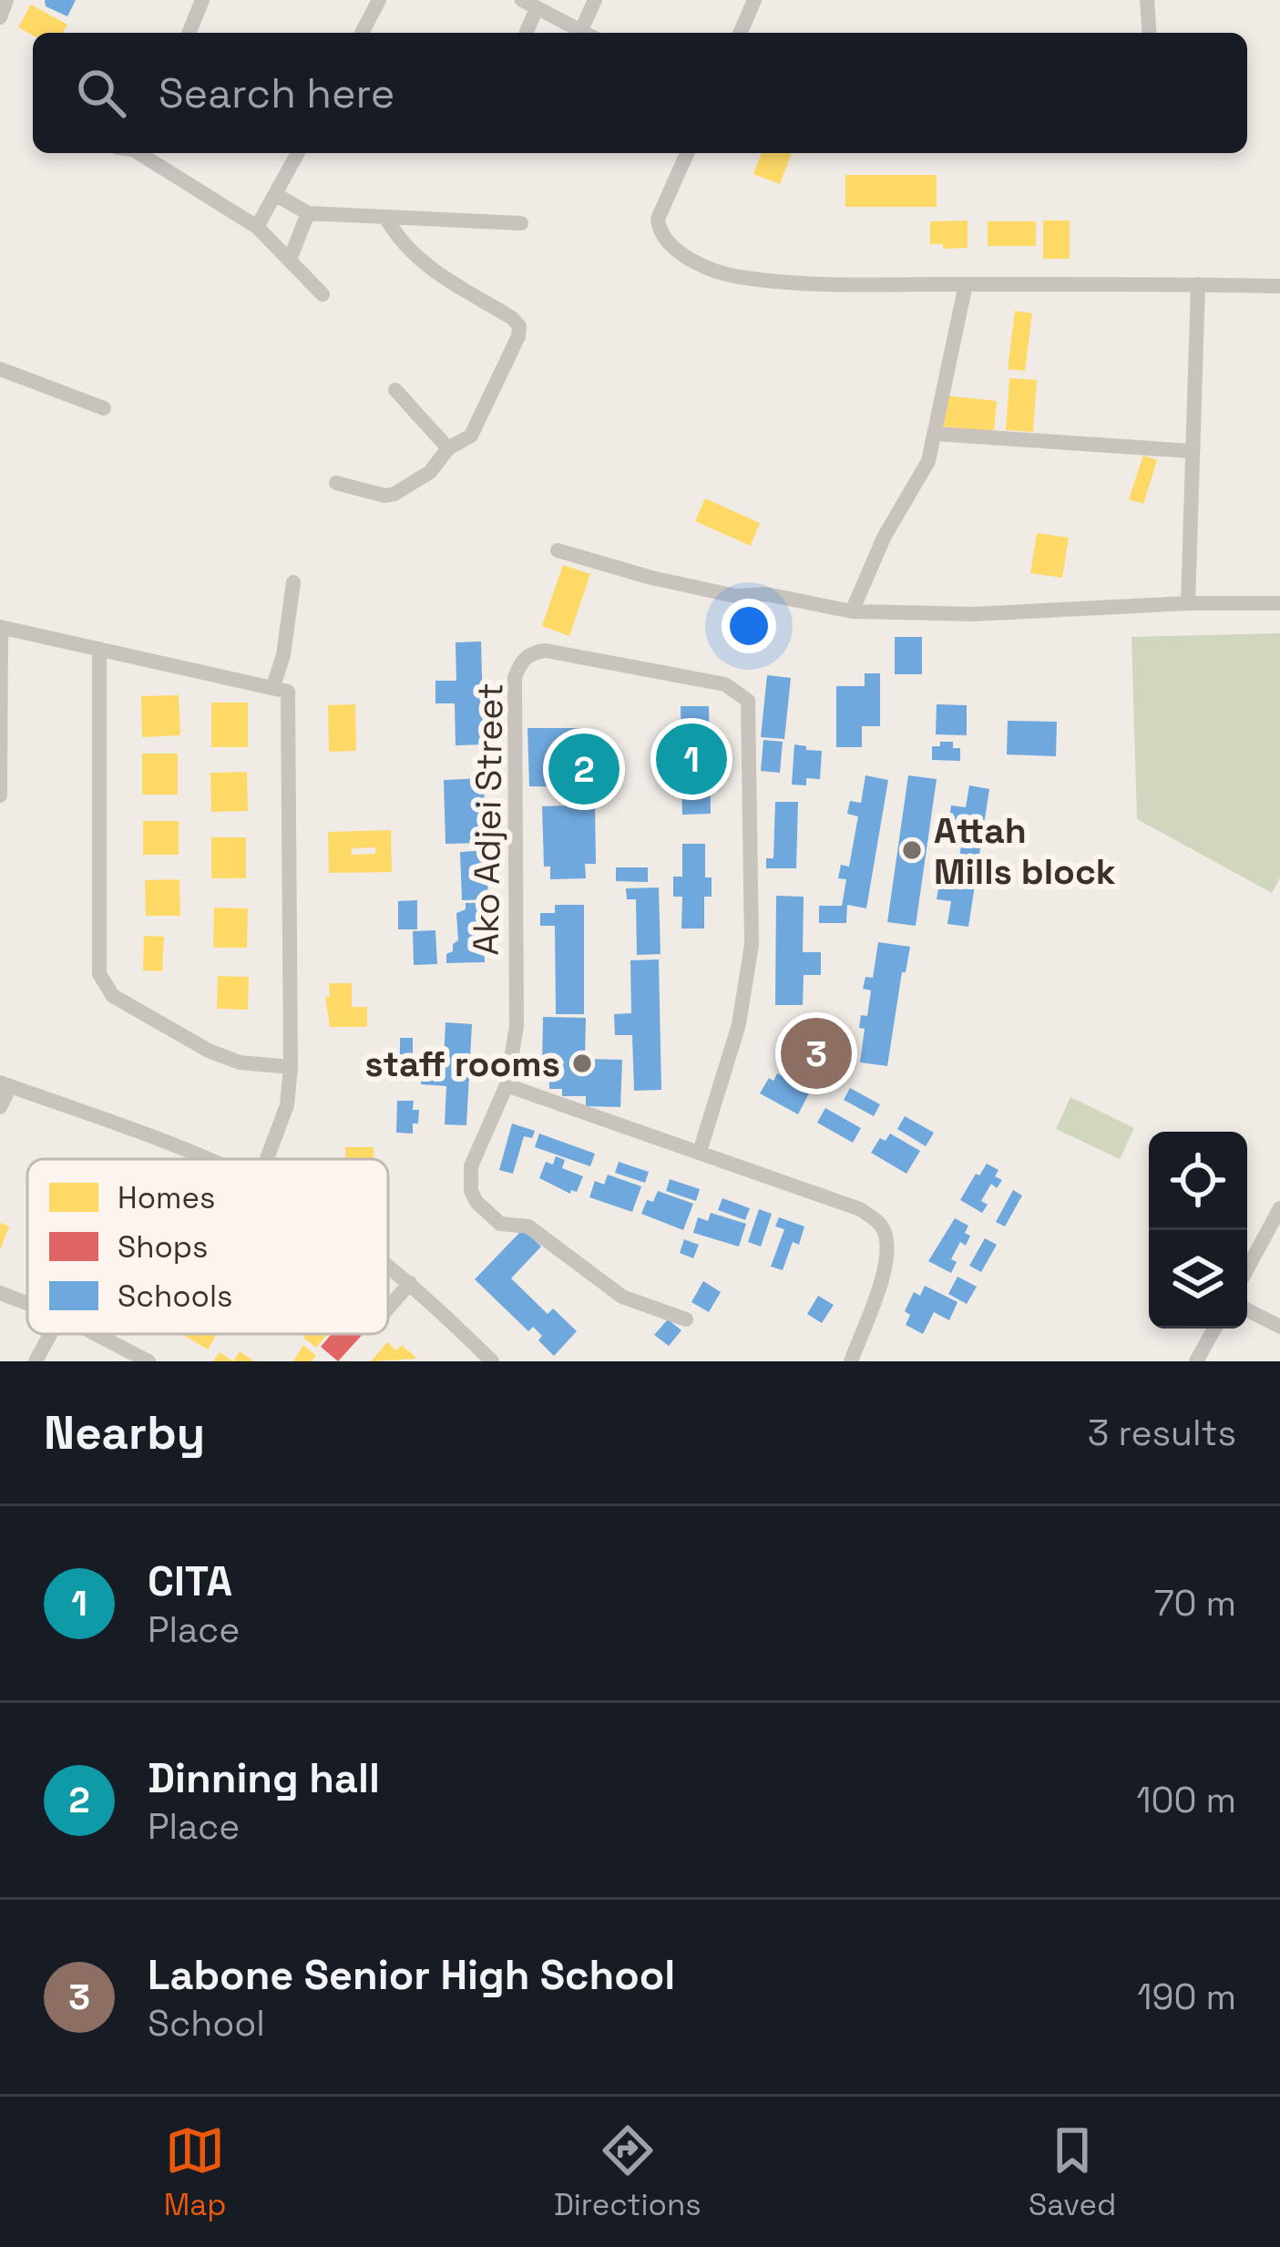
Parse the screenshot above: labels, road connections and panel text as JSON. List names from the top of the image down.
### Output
{
  "streets": {
    "street": ["Ako Adjei Street"]
  },
  "places": ["Attah Mills block", "staff rooms"],
  "legend": ["Homes", "Shops", "Schools"],
  "page": {
    "search": "Search here",
    "pins": ["1", "2", "3"],
    "heading": ["Nearby", "3 results"],
    "list": [
      {
        "mark": "1",
        "name": "CITA",
        "note": "Place",
        "value": "70 m"
      },
      {
        "mark": "2",
        "name": "Dinning hall",
        "note": "Place",
        "value": "100 m"
      },
      {
        "mark": "3",
        "name": "Labone Senior High School",
        "note": "School",
        "value": "190 m"
      }
    ],
    "nav": ["Map", "Directions", "Saved"]
  }
}
